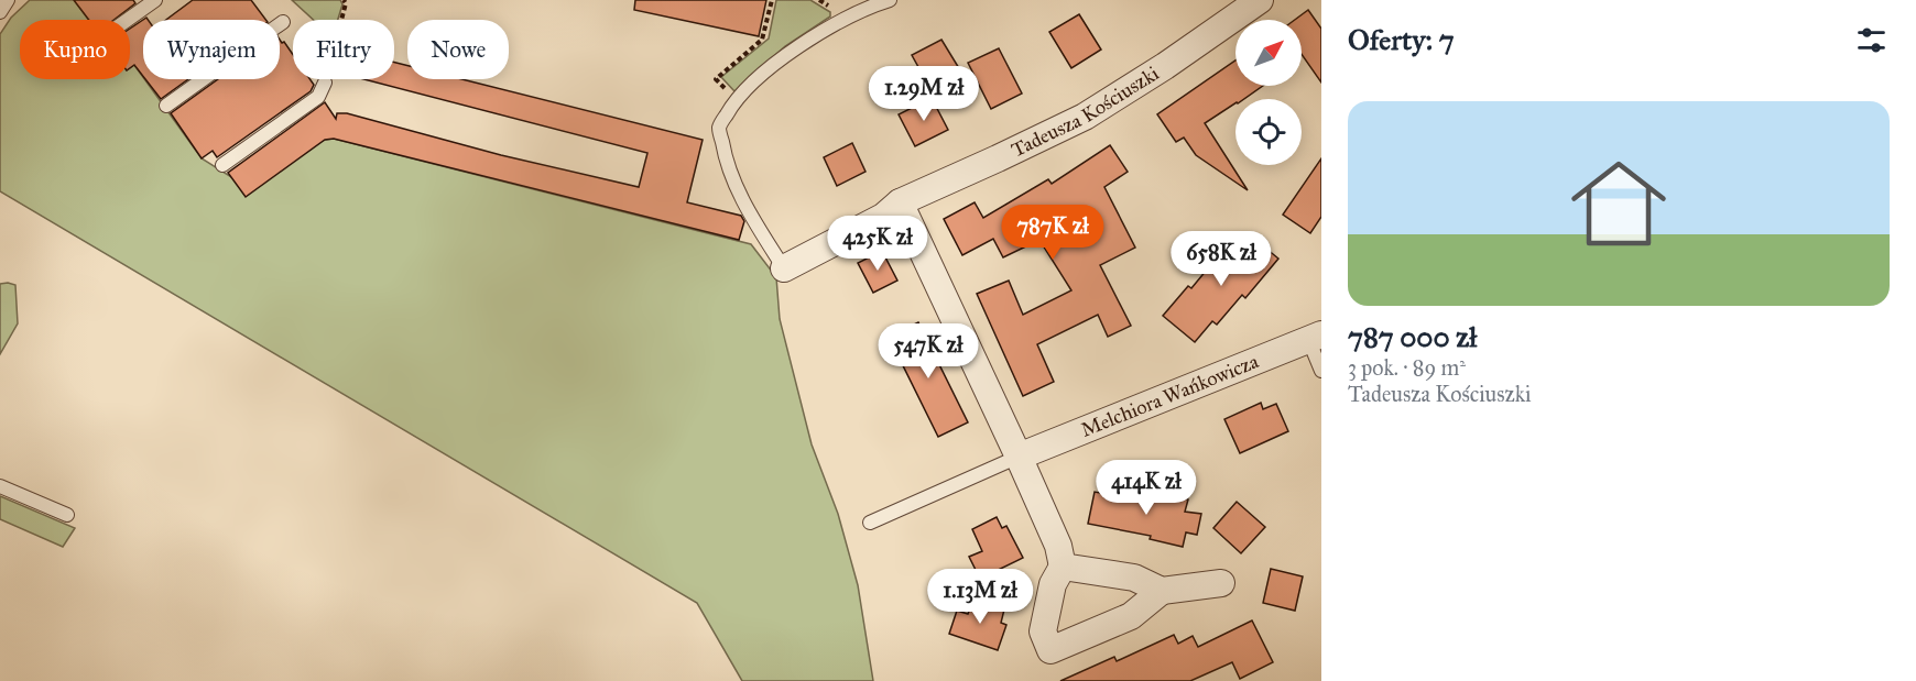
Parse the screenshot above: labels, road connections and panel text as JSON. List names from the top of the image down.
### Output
{
  "streets": {
    "street": ["Tadeusza Kościuszki", "Melchiora Wańkowicza"]
  },
  "north": "top right",
  "page": {
    "heading": "Oferty: 7",
    "chip": [
      "Kupno",
      "Wynajem",
      "Filtry",
      "Nowe"
    ],
    "price": [
      "1.29M zł",
      "787K zł",
      "425K zł",
      "658K zł",
      "547K zł",
      "414K zł",
      "1.13M zł"
    ],
    "list": [
      {
        "name": "787 000 zł",
        "note": "3 pok. · 89 m² · Tadeusza Kościuszki"
      }
    ]
  }
}
